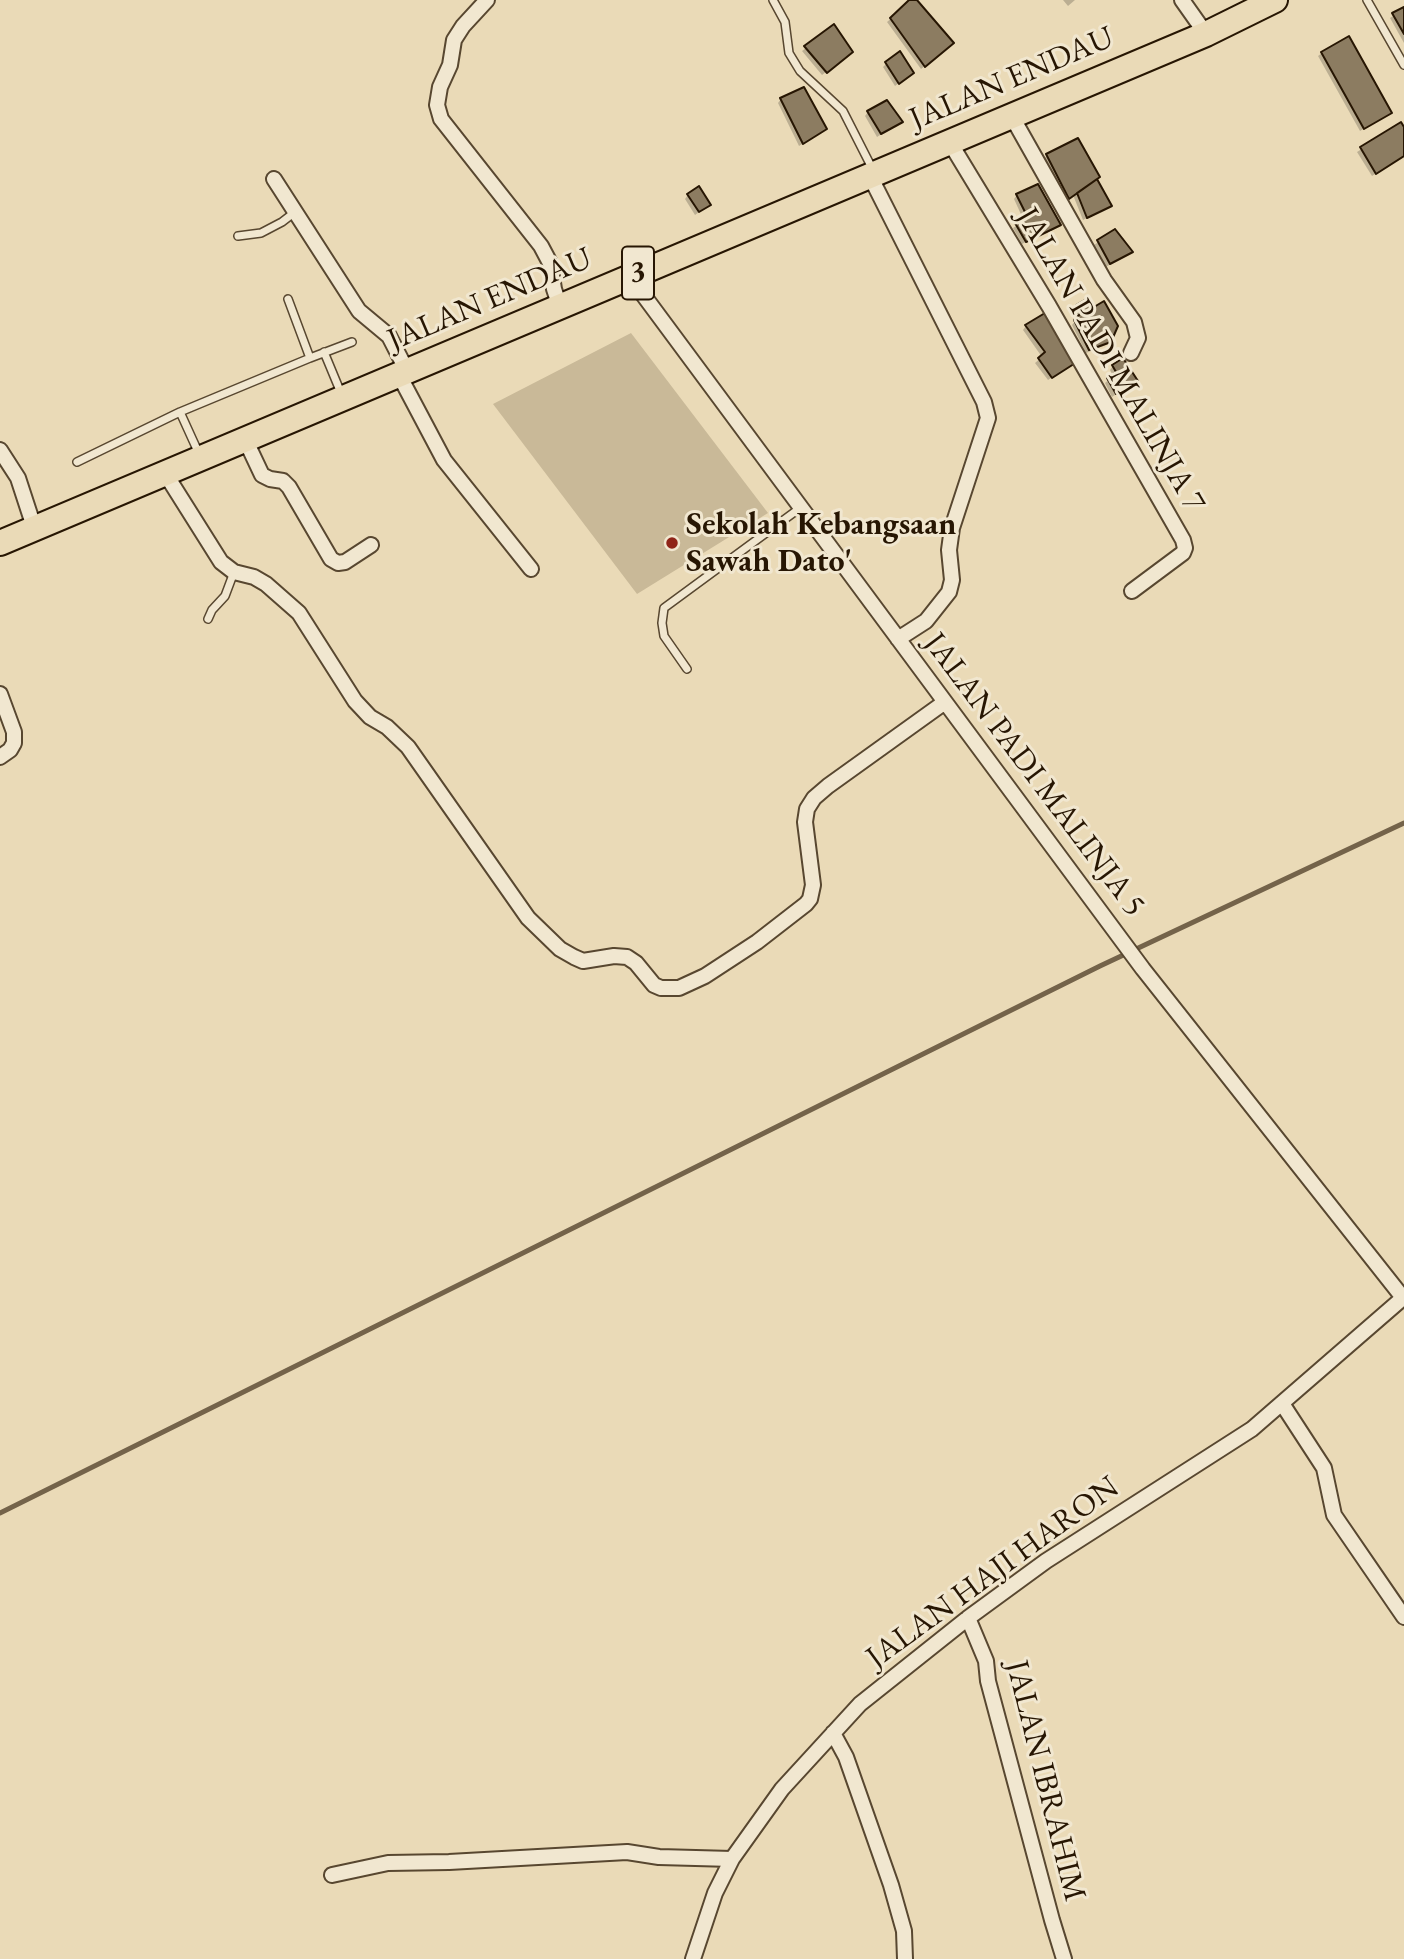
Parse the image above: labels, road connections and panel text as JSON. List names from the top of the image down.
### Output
{
  "streets": {
    "highway": ["JALAN ENDAU", "3"],
    "street": [
      "JALAN PADI MALINJA 7",
      "JALAN PADI MALINJA 5",
      "JALAN HAJI HARON",
      "JALAN IBRAHIM"
    ]
  },
  "crossings": [
    ["JALAN ENDAU", "JALAN PADI MALINJA 7"],
    ["JALAN ENDAU", "JALAN PADI MALINJA 5"],
    ["JALAN PADI MALINJA 5", "JALAN HAJI HARON"],
    ["JALAN HAJI HARON", "JALAN IBRAHIM"]
  ],
  "places": ["Sekolah Kebangsaan Sawah Dato'"]
}
